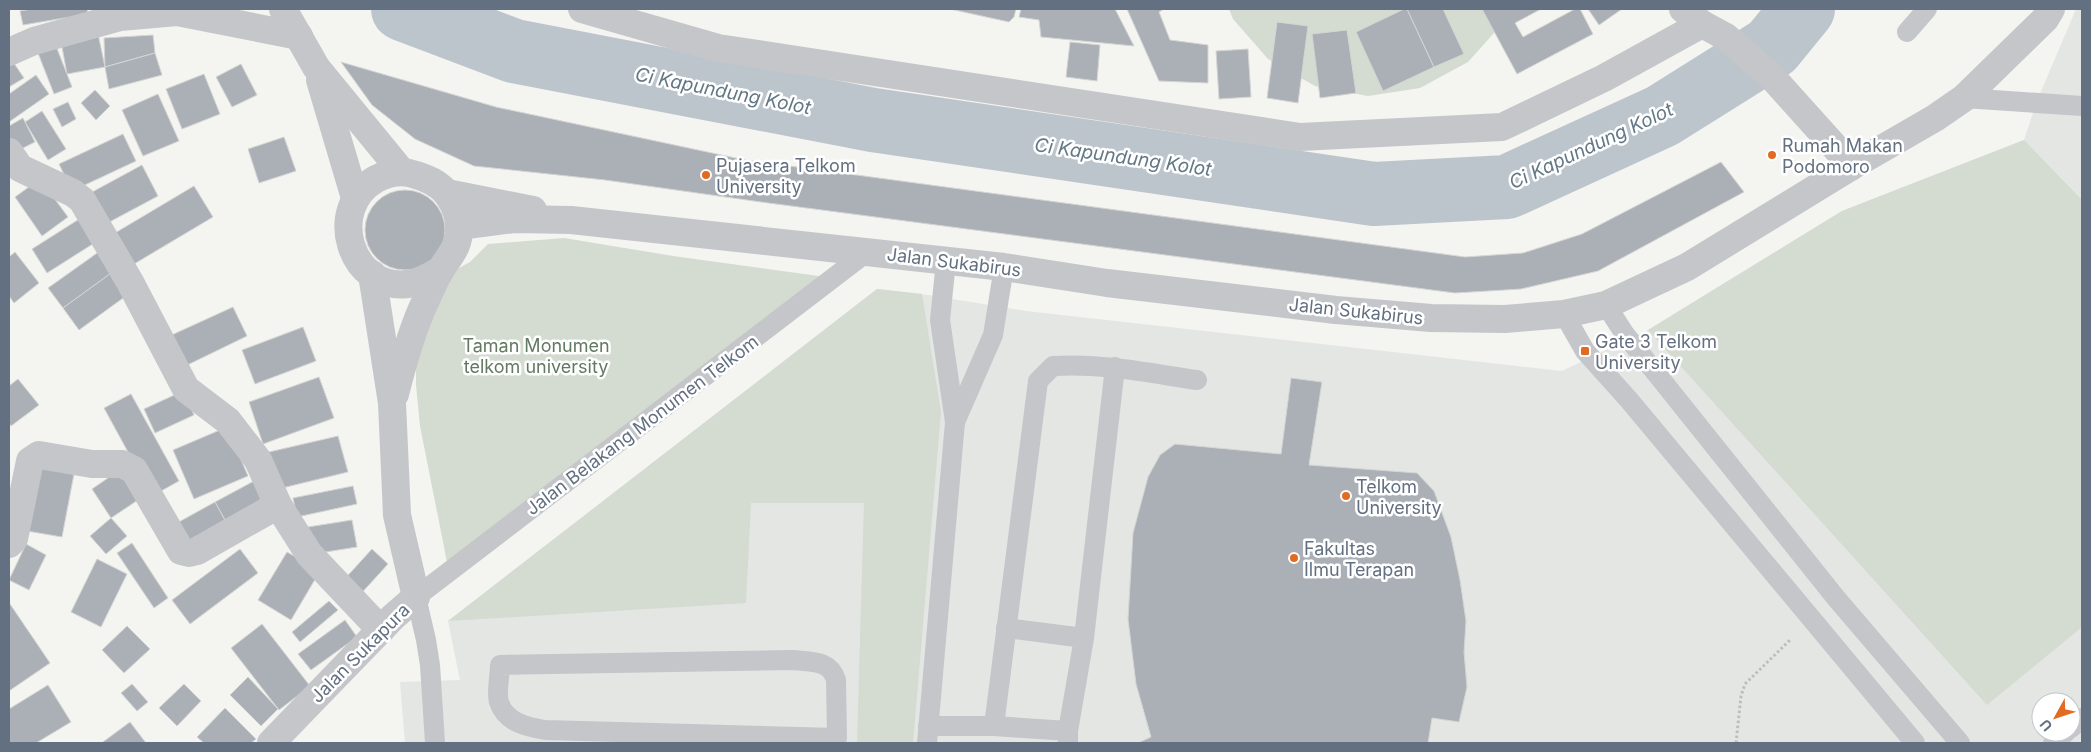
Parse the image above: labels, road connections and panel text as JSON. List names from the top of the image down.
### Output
{
  "streets": {
    "street": ["Jalan Sukabirus", "Jalan Sukapura"],
    "lane": ["Jalan Belakang Monumen Telkom"]
  },
  "crossings": [
    ["Jalan Sukabirus", "Jalan Belakang Monumen Telkom"],
    ["Jalan Sukabirus", "Jalan Sukapura"],
    ["Jalan Belakang Monumen Telkom", "Jalan Sukapura"]
  ],
  "water": ["Ci Kapundung Kolot"],
  "parks": ["Taman Monumen telkom university"],
  "places": {
    "other": [
      "Rumah Makan Podomoro",
      "Pujasera Telkom University",
      "Telkom University",
      "Fakultas Ilmu Terapan"
    ],
    "transit": ["Gate 3 Telkom University"]
  },
  "north": "bottom left"
}
